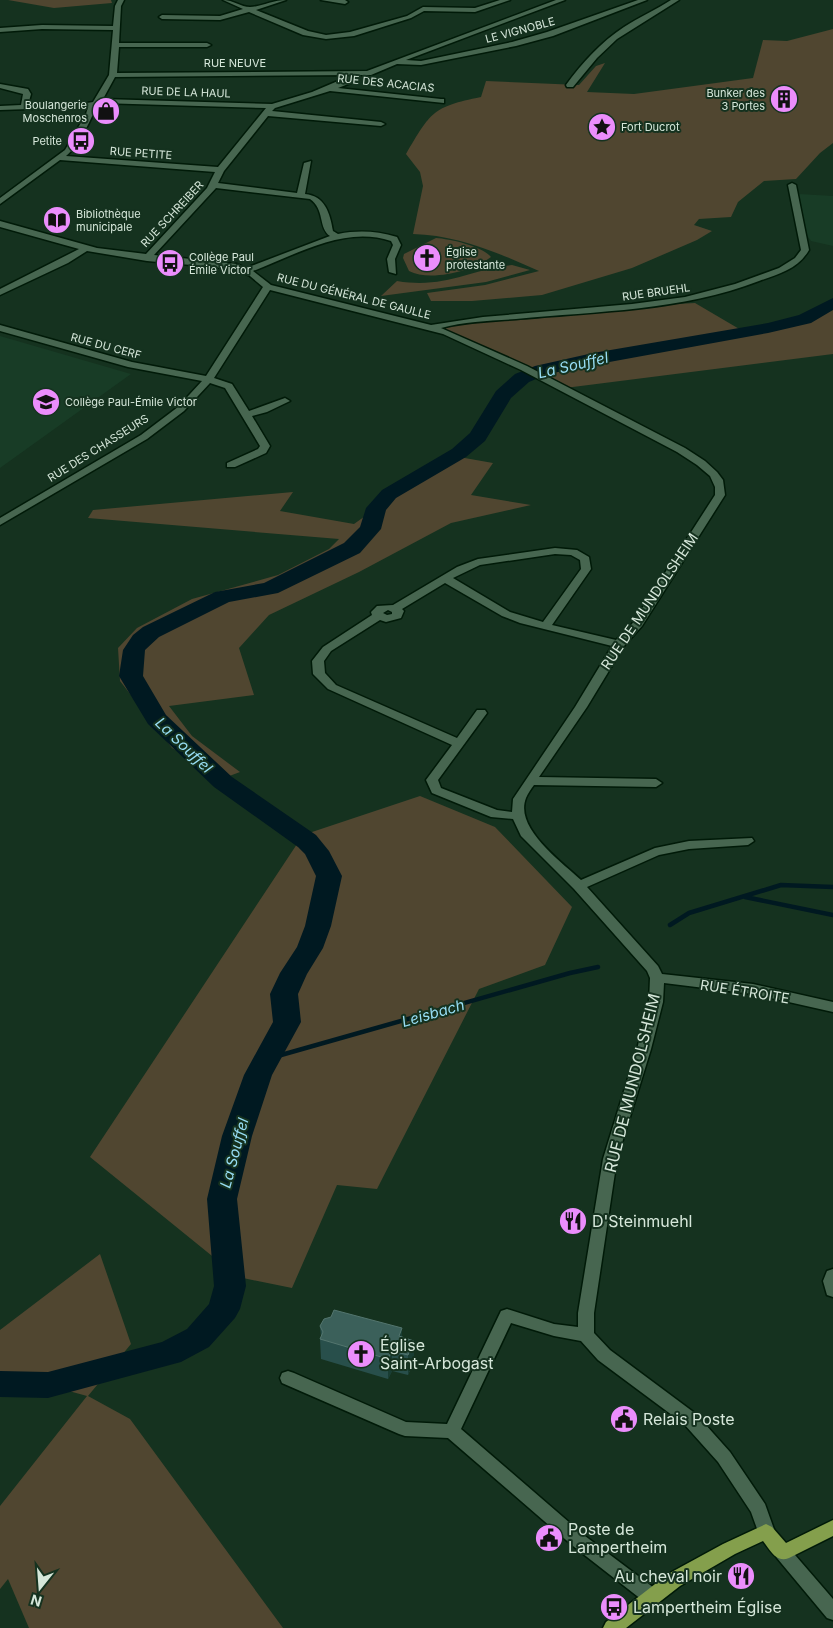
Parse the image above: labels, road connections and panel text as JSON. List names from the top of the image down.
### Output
{
  "streets": {
    "street": [
      "LE VIGNOBLE",
      "RUE NEUVE",
      "RUE DES ACACIAS",
      "RUE DE LA HAUL",
      "RUE PETITE",
      "RUE SCHREIBER",
      "RUE BRUEHL",
      "RUE DU GÉNÉRAL DE GAULLE",
      "RUE DU CERF",
      "RUE DES CHASSEURS",
      "RUE DE MUNDOLSHEIM",
      "RUE ÉTROITE"
    ]
  },
  "crossings": [
    ["RUE DE LA HAUL", "RUE SCHREIBER"],
    ["RUE PETITE", "RUE SCHREIBER"],
    ["RUE SCHREIBER", "RUE DU GÉNÉRAL DE GAULLE"],
    ["RUE BRUEHL", "RUE DU GÉNÉRAL DE GAULLE"],
    ["RUE DU GÉNÉRAL DE GAULLE", "RUE DES CHASSEURS"],
    ["RUE DU GÉNÉRAL DE GAULLE", "RUE DE MUNDOLSHEIM"],
    ["RUE DU CERF", "RUE DES CHASSEURS"],
    ["RUE DE MUNDOLSHEIM", "RUE ÉTROITE"]
  ],
  "water": ["La Souffel", "Leisbach"],
  "places": {
    "building": ["Bunker des 3 Portes"],
    "shop": ["Boulangerie Moschenros"],
    "place": ["Fort Ducrot"],
    "bus stop": ["Petite", "Collège Paul Émile Victor", "Lampertheim Église"],
    "library": ["Bibliothèque municipale"],
    "church": ["Église protestante", "Église Saint-Arbogast"],
    "school or university": ["Collège Paul-Émile Victor"],
    "restaurant": ["D'Steinmuehl", "Au cheval noir"],
    "public building": ["Relais Poste", "Poste de Lampertheim"]
  },
  "north": "bottom"
}
